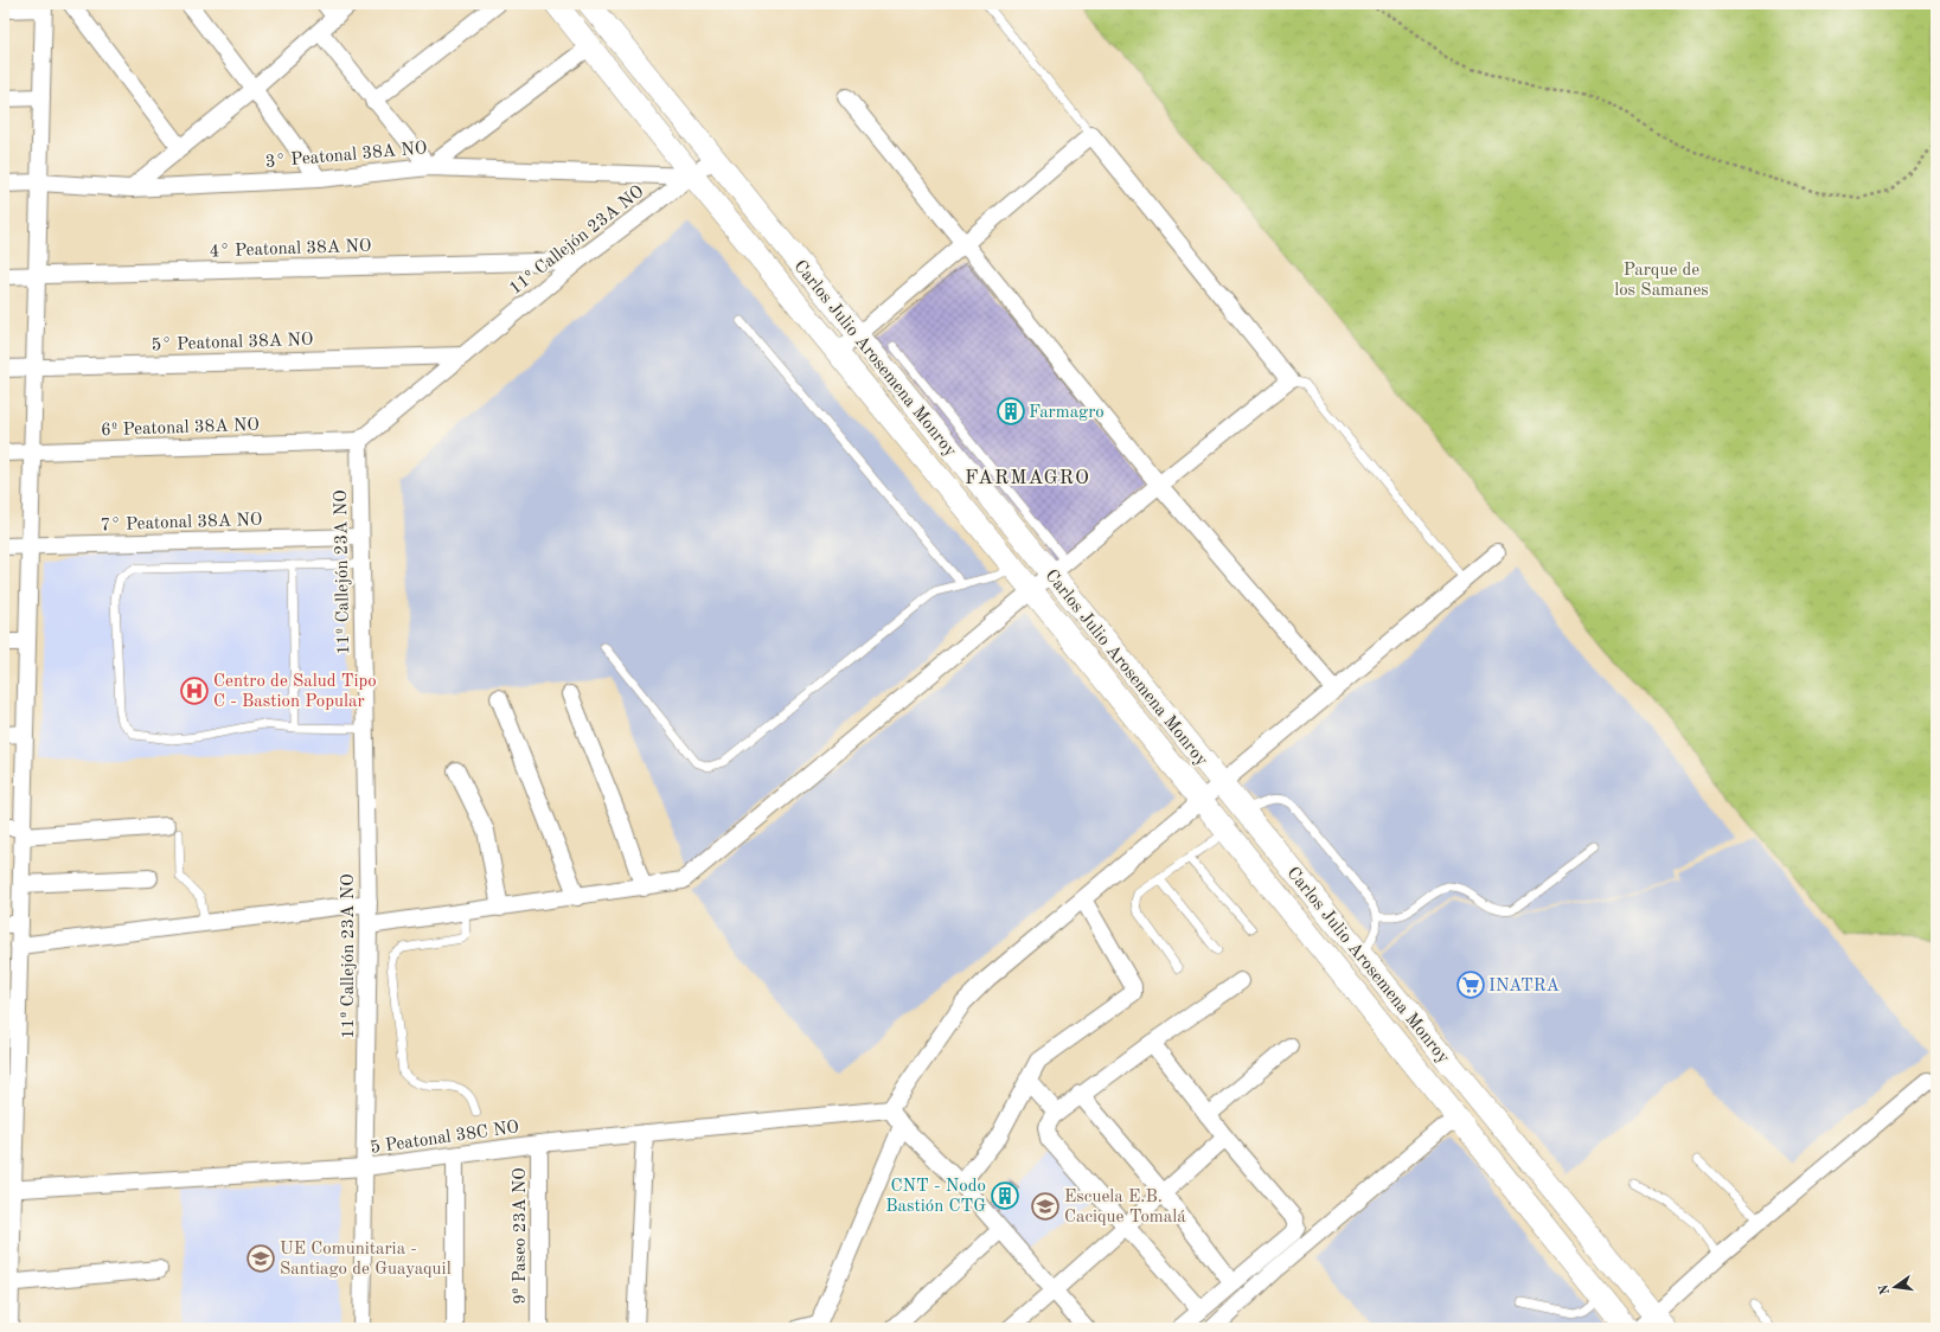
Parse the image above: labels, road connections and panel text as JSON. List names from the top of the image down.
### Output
{
  "streets": {
    "main road": ["Carlos Julio Arosemena Monroy"],
    "street": [
      "3° Peatonal 38A NO",
      "11º Callejón 23A NO",
      "4° Peatonal 38A NO",
      "5° Peatonal 38A NO",
      "6º Peatonal 38A NO",
      "7° Peatonal 38A NO",
      "5 Peatonal 38C NO",
      "9º Paseo 23A NO"
    ]
  },
  "crossings": [
    ["3° Peatonal 38A NO", "11º Callejón 23A NO"],
    ["3° Peatonal 38A NO", "Carlos Julio Arosemena Monroy"],
    ["11º Callejón 23A NO", "4° Peatonal 38A NO"],
    ["11º Callejón 23A NO", "5° Peatonal 38A NO"],
    ["11º Callejón 23A NO", "Carlos Julio Arosemena Monroy"],
    ["11º Callejón 23A NO", "6º Peatonal 38A NO"],
    ["11º Callejón 23A NO", "7° Peatonal 38A NO"],
    ["11º Callejón 23A NO", "5 Peatonal 38C NO"],
    ["5 Peatonal 38C NO", "9º Paseo 23A NO"]
  ],
  "districts": ["FARMAGRO"],
  "parks": ["Parque de los Samanes"],
  "places": {
    "building": ["Farmagro", "CNT - Nodo Bastión CTG"],
    "hospital": ["Centro de Salud Tipo C - Bastion Popular"],
    "supermarket": ["INATRA"],
    "school or university": ["Escuela E.B. Cacique Tomalá", "UE Comunitaria - Santiago de Guayaquil"]
  },
  "north": "left"
}
